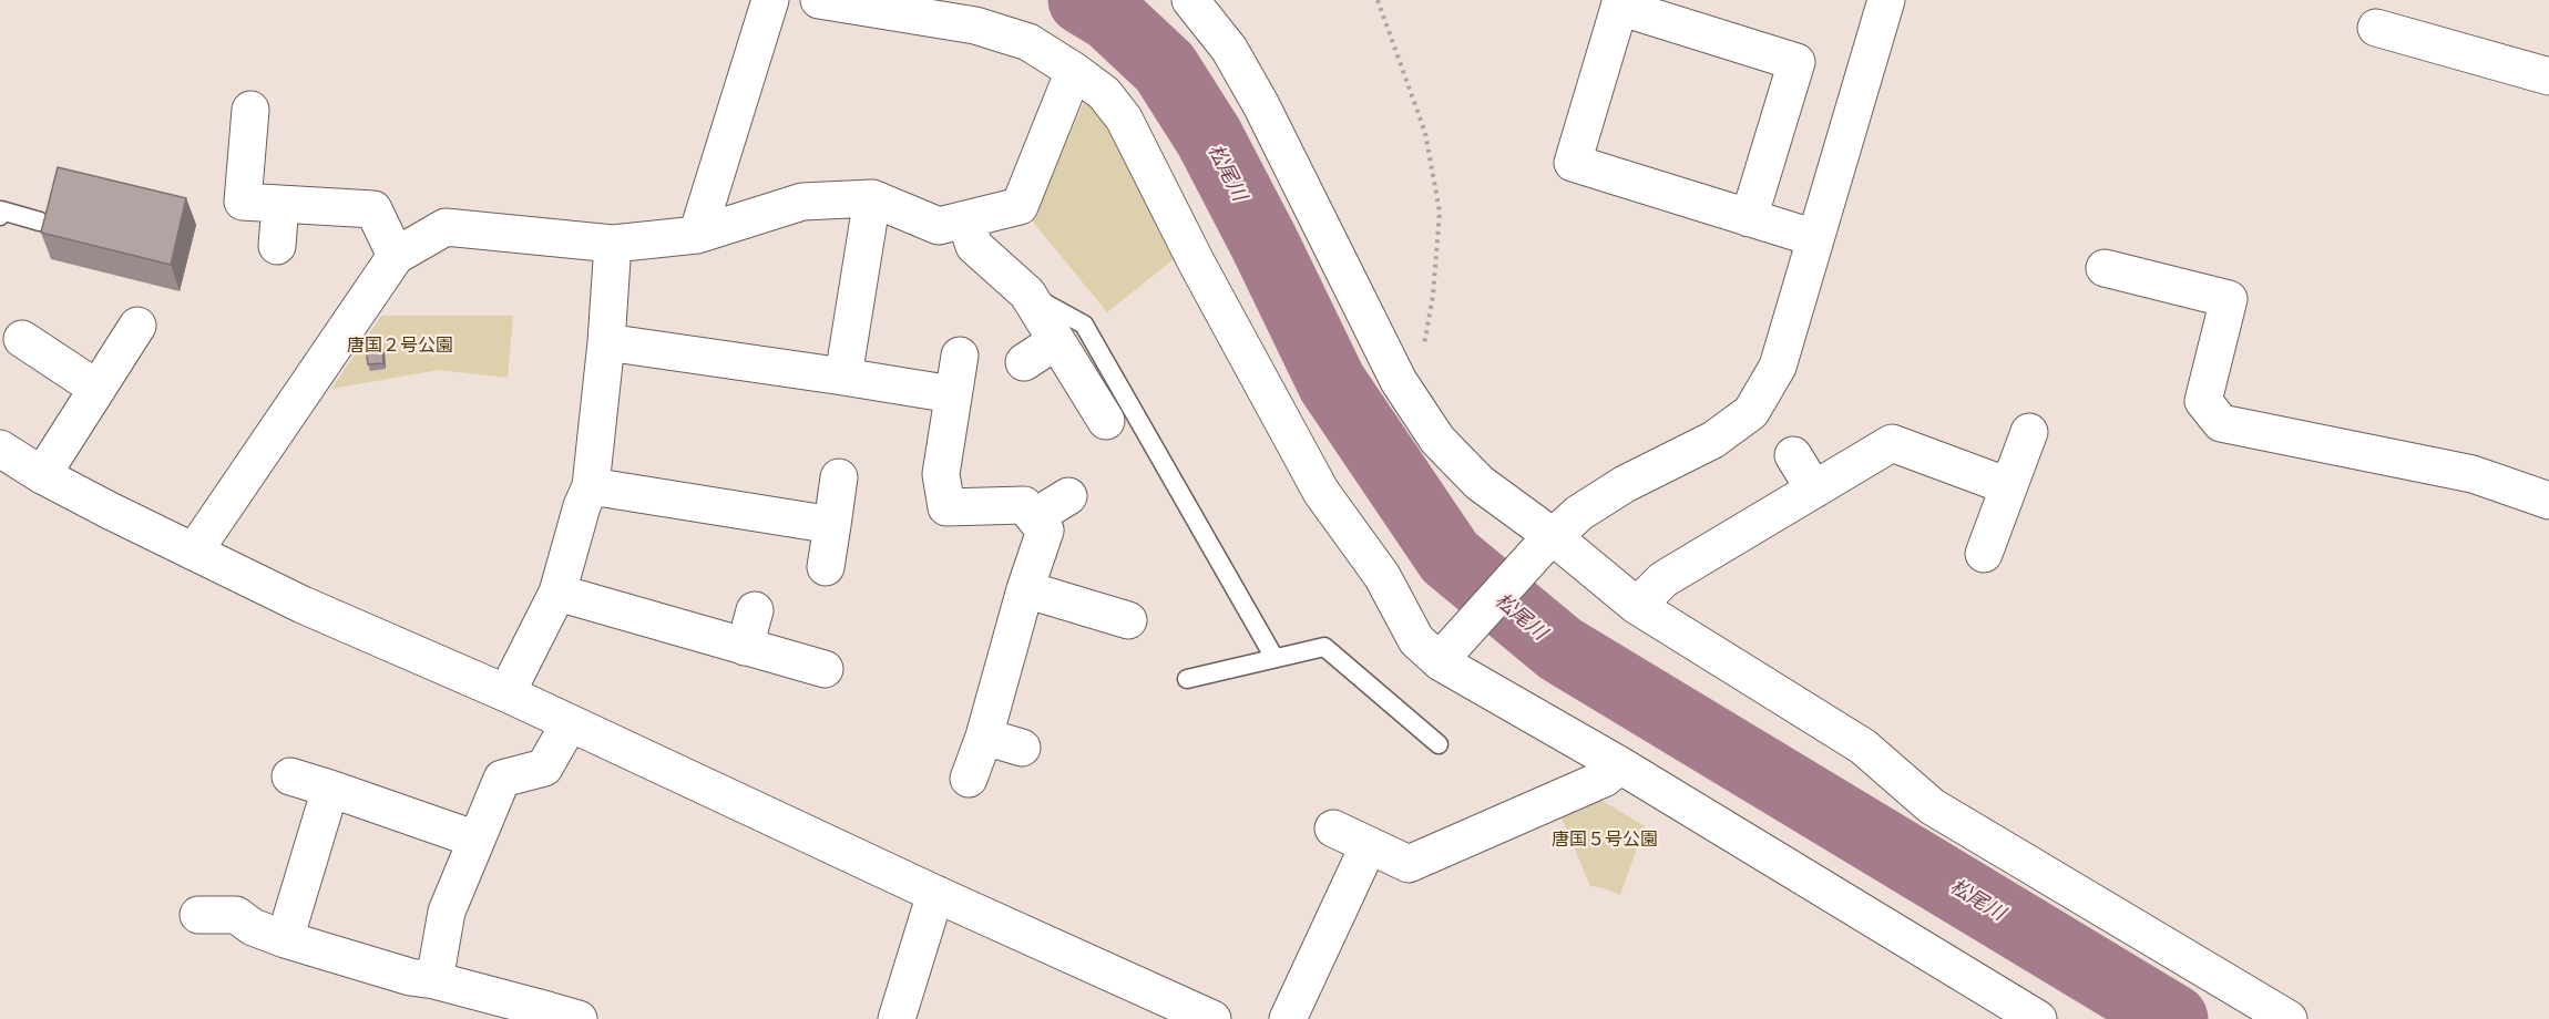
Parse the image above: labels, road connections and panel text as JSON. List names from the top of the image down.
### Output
{
  "water": ["松尾川"],
  "parks": ["唐国２号公園", "唐国５号公園"]
}
